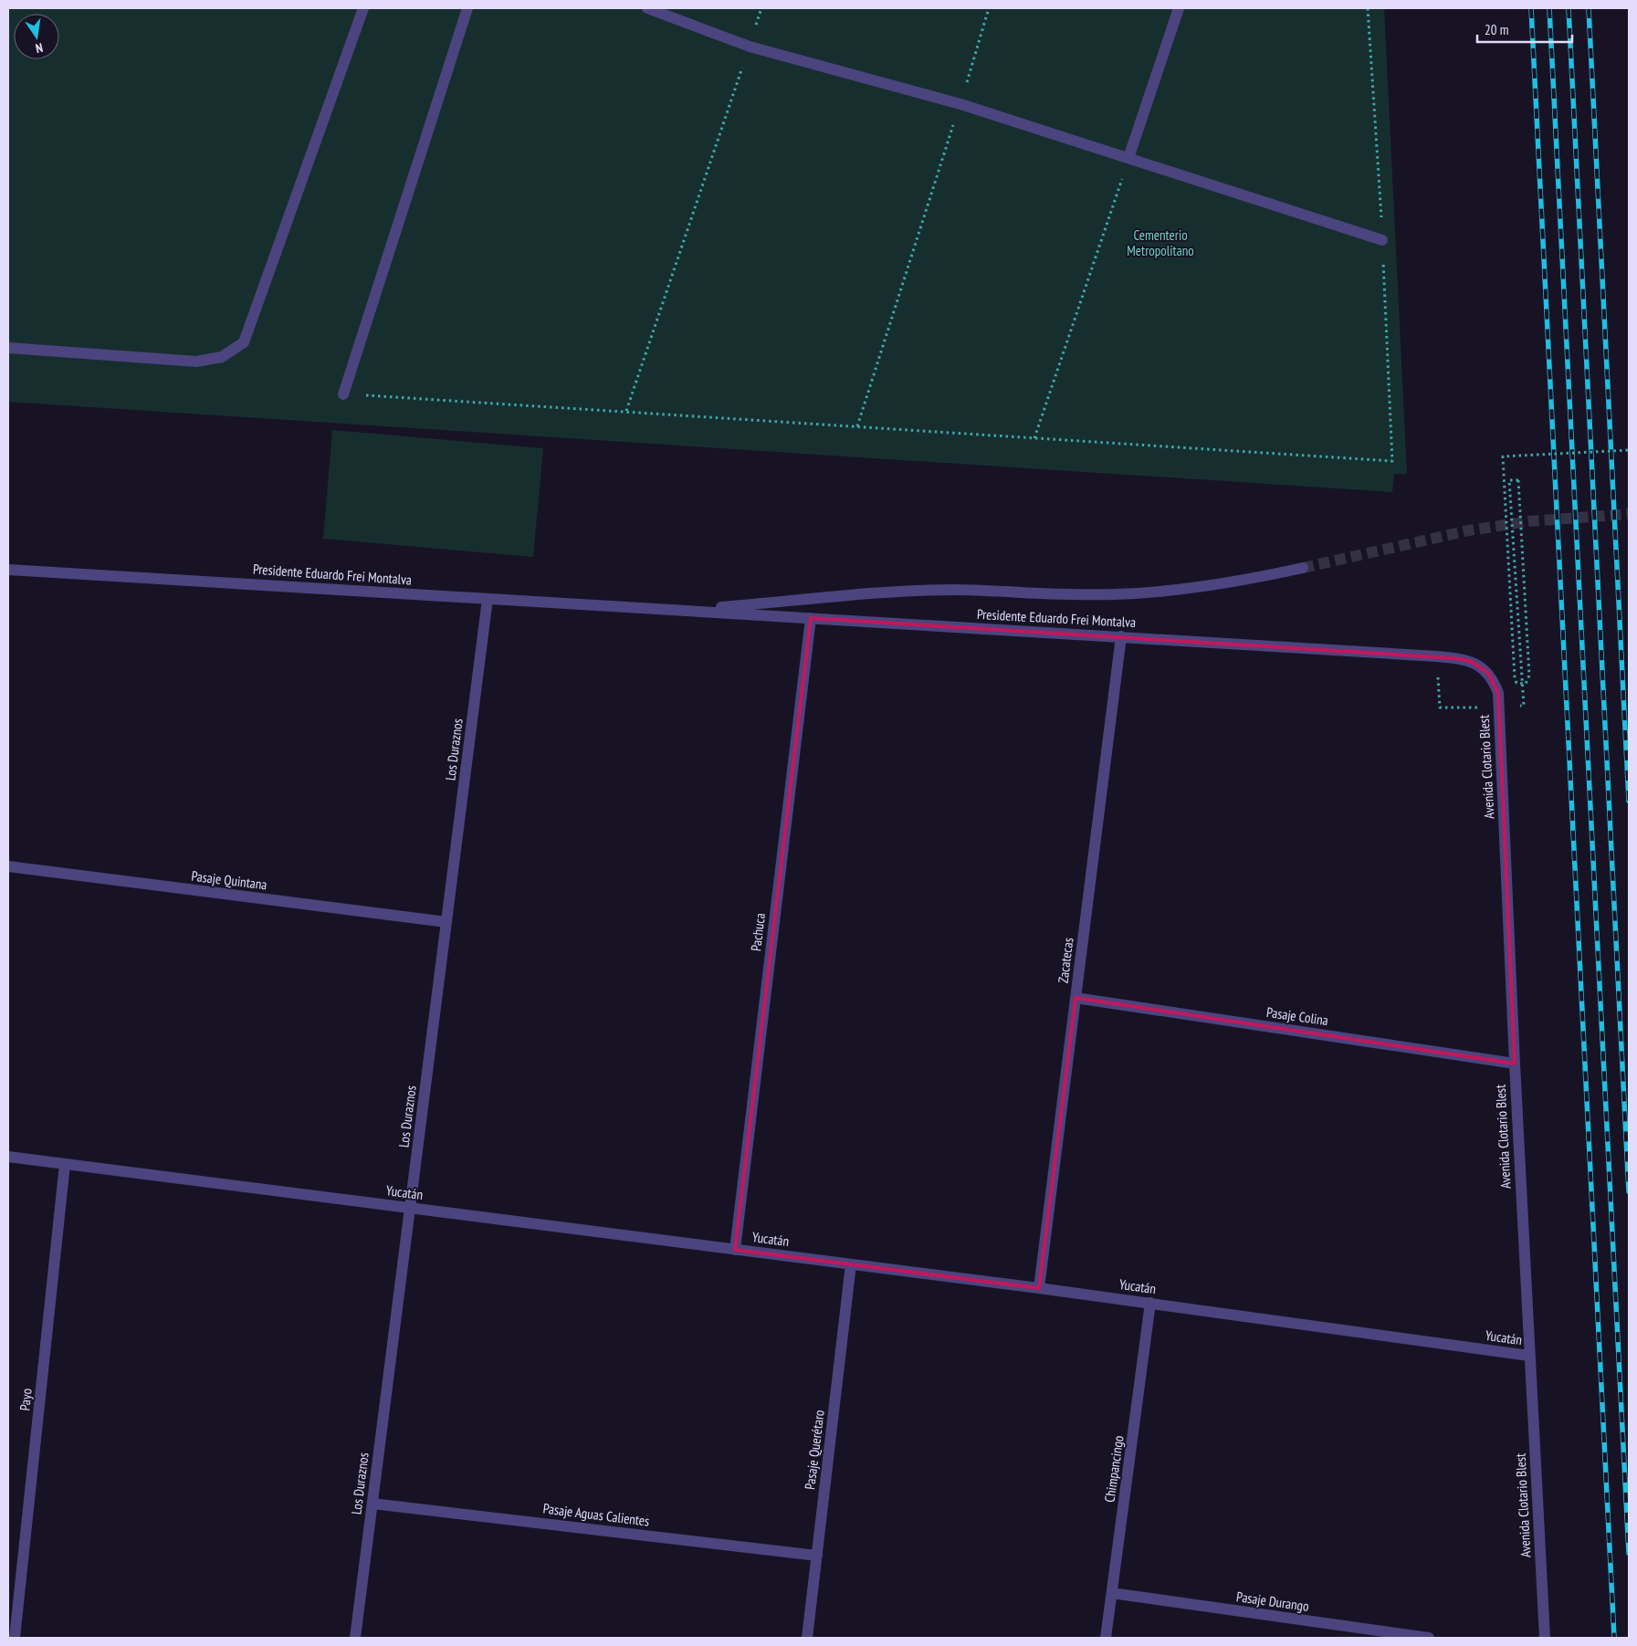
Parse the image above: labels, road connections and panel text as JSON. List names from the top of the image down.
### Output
{
  "streets": {
    "street": [
      "Presidente Eduardo Frei Montalva",
      "Los Duraznos",
      "Avenida Clotario Blest",
      "Pasaje Quintana",
      "Pachuca",
      "Zacatecas",
      "Pasaje Colina",
      "Yucatán",
      "Payo",
      "Pasaje Querétaro",
      "Chimpancingo",
      "Pasaje Aguas Calientes",
      "Pasaje Durango"
    ]
  },
  "crossings": [
    ["Presidente Eduardo Frei Montalva", "Los Duraznos"],
    ["Presidente Eduardo Frei Montalva", "Avenida Clotario Blest"],
    ["Presidente Eduardo Frei Montalva", "Pachuca"],
    ["Presidente Eduardo Frei Montalva", "Zacatecas"],
    ["Los Duraznos", "Pasaje Quintana"],
    ["Los Duraznos", "Yucatán"],
    ["Los Duraznos", "Pasaje Aguas Calientes"],
    ["Avenida Clotario Blest", "Pasaje Colina"],
    ["Avenida Clotario Blest", "Yucatán"],
    ["Pachuca", "Yucatán"],
    ["Zacatecas", "Pasaje Colina"],
    ["Zacatecas", "Yucatán"],
    ["Yucatán", "Payo"],
    ["Yucatán", "Pasaje Querétaro"],
    ["Yucatán", "Chimpancingo"],
    ["Pasaje Querétaro", "Pasaje Aguas Calientes"],
    ["Chimpancingo", "Pasaje Durango"]
  ],
  "parks": ["Cementerio Metropolitano"],
  "scale_bar": "20 m",
  "north": "bottom"
}
